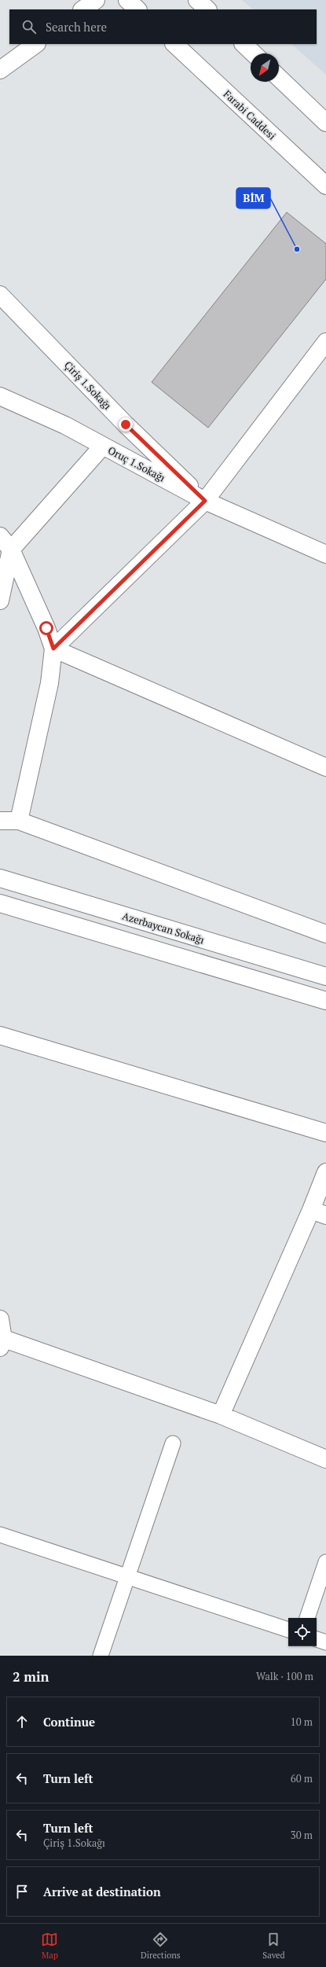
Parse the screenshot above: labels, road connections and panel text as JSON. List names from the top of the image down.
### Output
{
  "streets": {
    "street": [
      "Farabi Caddesi",
      "Çiriş 1.Sokağı",
      "Oruç 1.Sokağı",
      "Azerbaycan Sokağı"
    ]
  },
  "crossings": [
    ["Çiriş 1.Sokağı", "Oruç 1.Sokağı"]
  ],
  "places": ["BİM"],
  "north": "bottom left",
  "page": {
    "search": "Search here",
    "heading": ["2 min", "Walk · 100 m"],
    "list": [
      ["Continue", "10 m"],
      ["Turn left", "60 m"],
      ["Turn left", "Çiriş 1.Sokağı", "30 m"],
      "Arrive at destination"
    ],
    "nav": ["Map", "Directions", "Saved"]
  }
}
